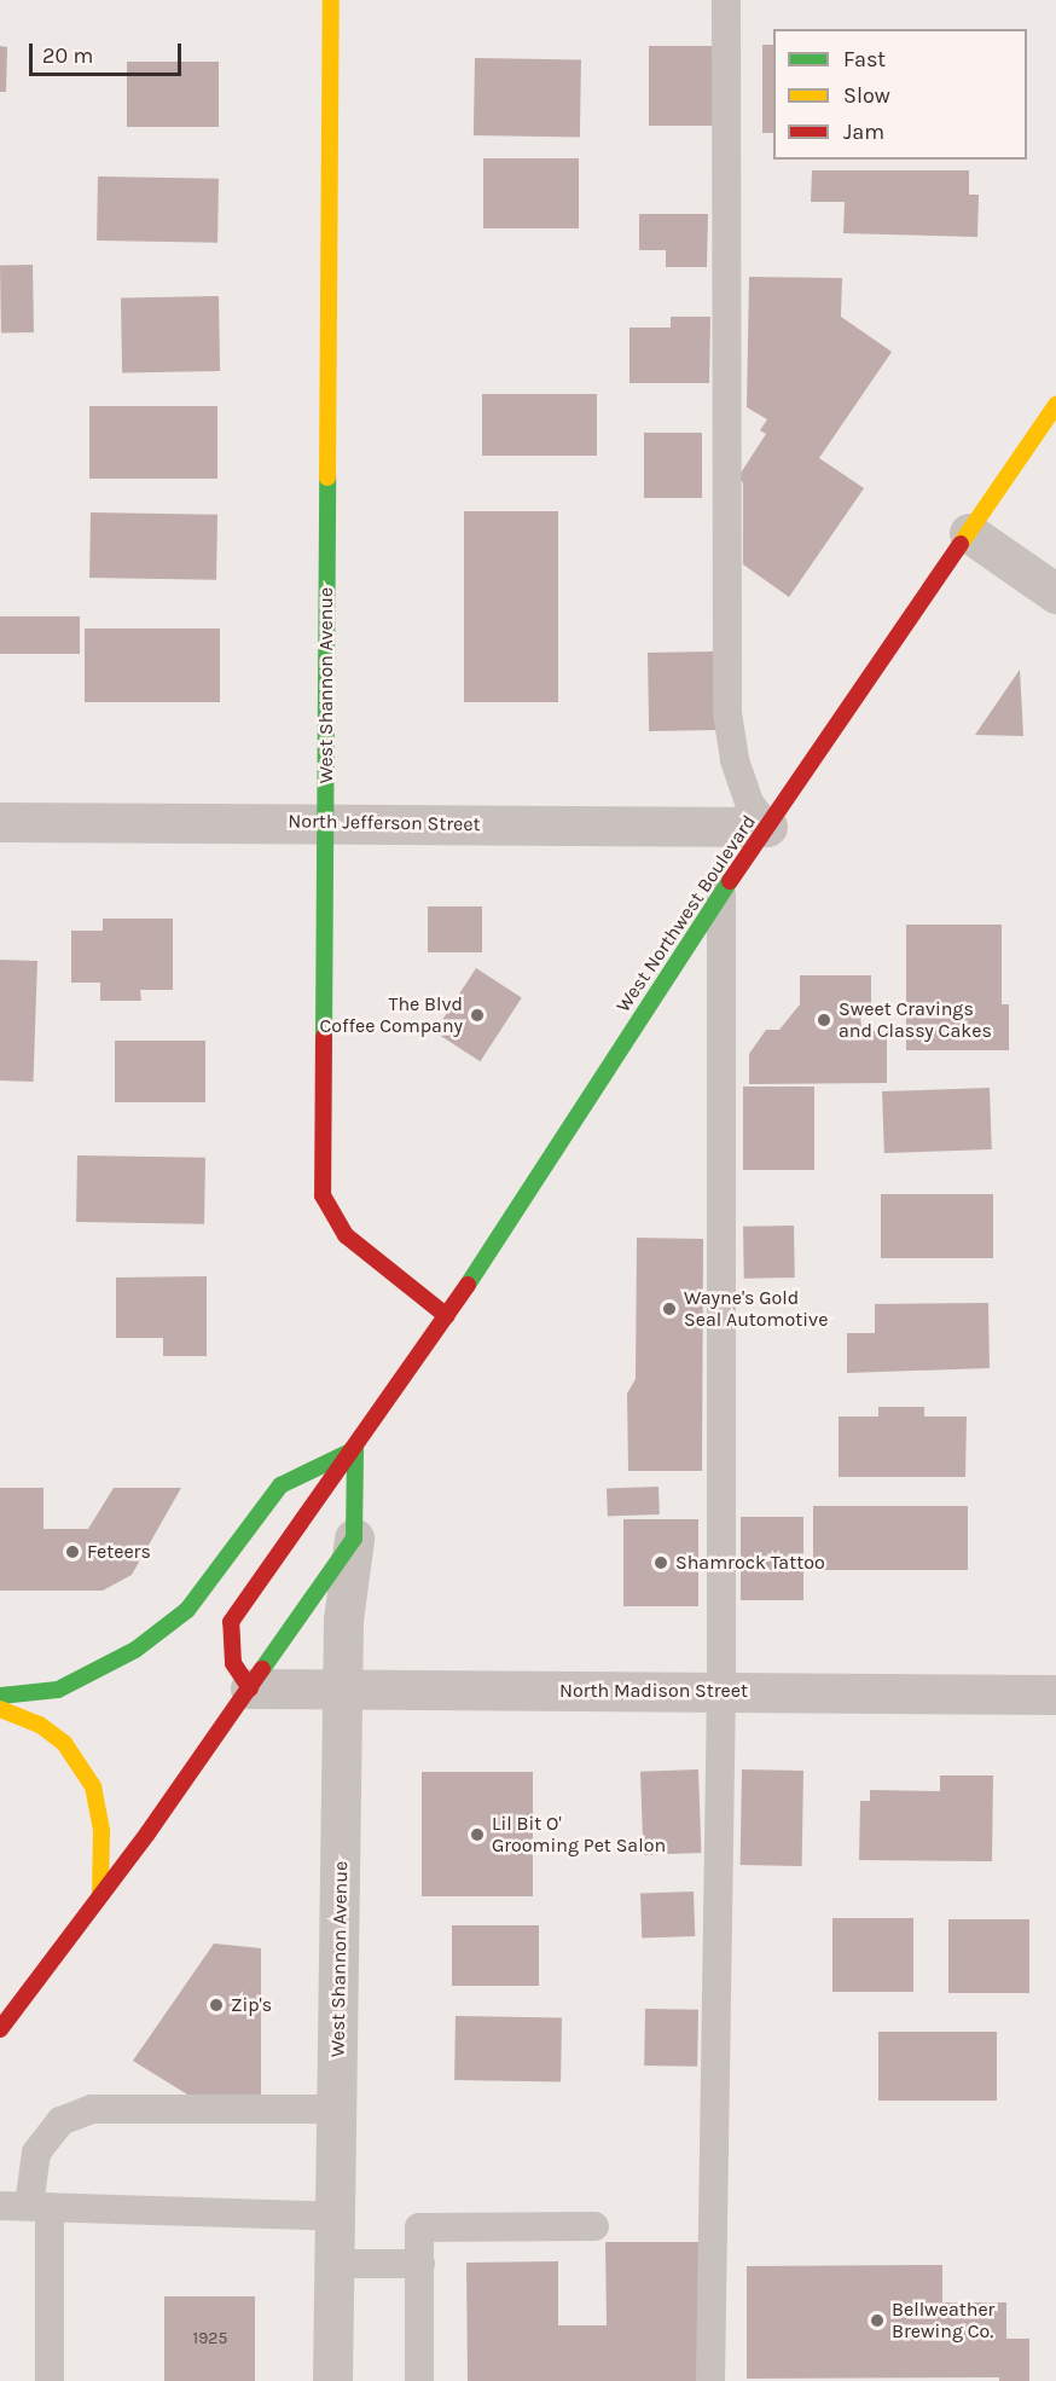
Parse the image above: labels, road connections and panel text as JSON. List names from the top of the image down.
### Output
{
  "streets": {
    "main road": ["West Shannon Avenue", "West Northwest Boulevard"],
    "street": ["North Jefferson Street", "North Madison Street"]
  },
  "crossings": [
    ["West Shannon Avenue", "North Jefferson Street"],
    ["West Shannon Avenue", "West Northwest Boulevard"],
    ["West Shannon Avenue", "North Madison Street"],
    ["North Jefferson Street", "West Northwest Boulevard"]
  ],
  "places": [
    "The Blvd Coffee Company",
    "Sweet Cravings and Classy Cakes",
    "Wayne's Gold Seal Automotive",
    "Feteers",
    "Shamrock Tattoo",
    "Lil Bit O' Grooming Pet Salon",
    "Zip's",
    "Bellweather Brewing Co."
  ],
  "house_numbers": ["1925"],
  "legend": ["Fast", "Slow", "Jam"],
  "scale_bar": "20 m"
}
